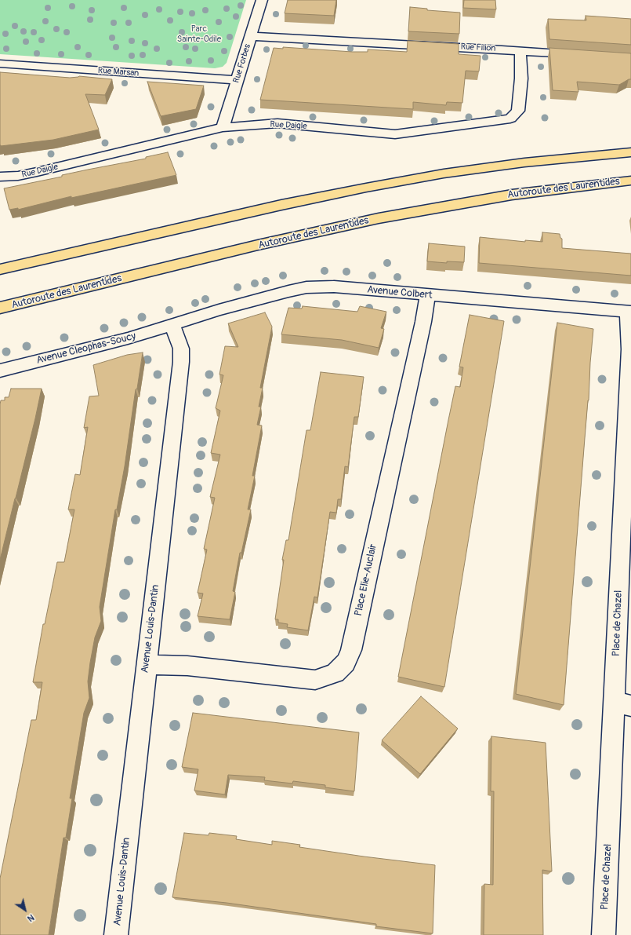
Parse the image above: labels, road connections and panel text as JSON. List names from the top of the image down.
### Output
{
  "streets": {
    "highway": ["Autoroute des Laurentides"],
    "street": [
      "Rue Filion",
      "Rue Forbes",
      "Rue Marsan",
      "Rue Daigle",
      "Avenue Colbert",
      "Avenue Cleophas-Soucy",
      "Place Elie-Auclair",
      "Place de Chazel",
      "Avenue Louis-Dantin"
    ]
  },
  "crossings": [
    ["Rue Filion", "Rue Forbes"],
    ["Rue Filion", "Rue Daigle"],
    ["Rue Forbes", "Rue Marsan"],
    ["Rue Forbes", "Rue Daigle"],
    ["Avenue Colbert", "Avenue Cleophas-Soucy"],
    ["Avenue Colbert", "Place Elie-Auclair"],
    ["Avenue Colbert", "Place de Chazel"],
    ["Avenue Colbert", "Avenue Louis-Dantin"],
    ["Avenue Cleophas-Soucy", "Avenue Louis-Dantin"],
    ["Place Elie-Auclair", "Avenue Louis-Dantin"]
  ],
  "parks": ["Parc Sainte-Odile"],
  "north": "bottom right"
}
